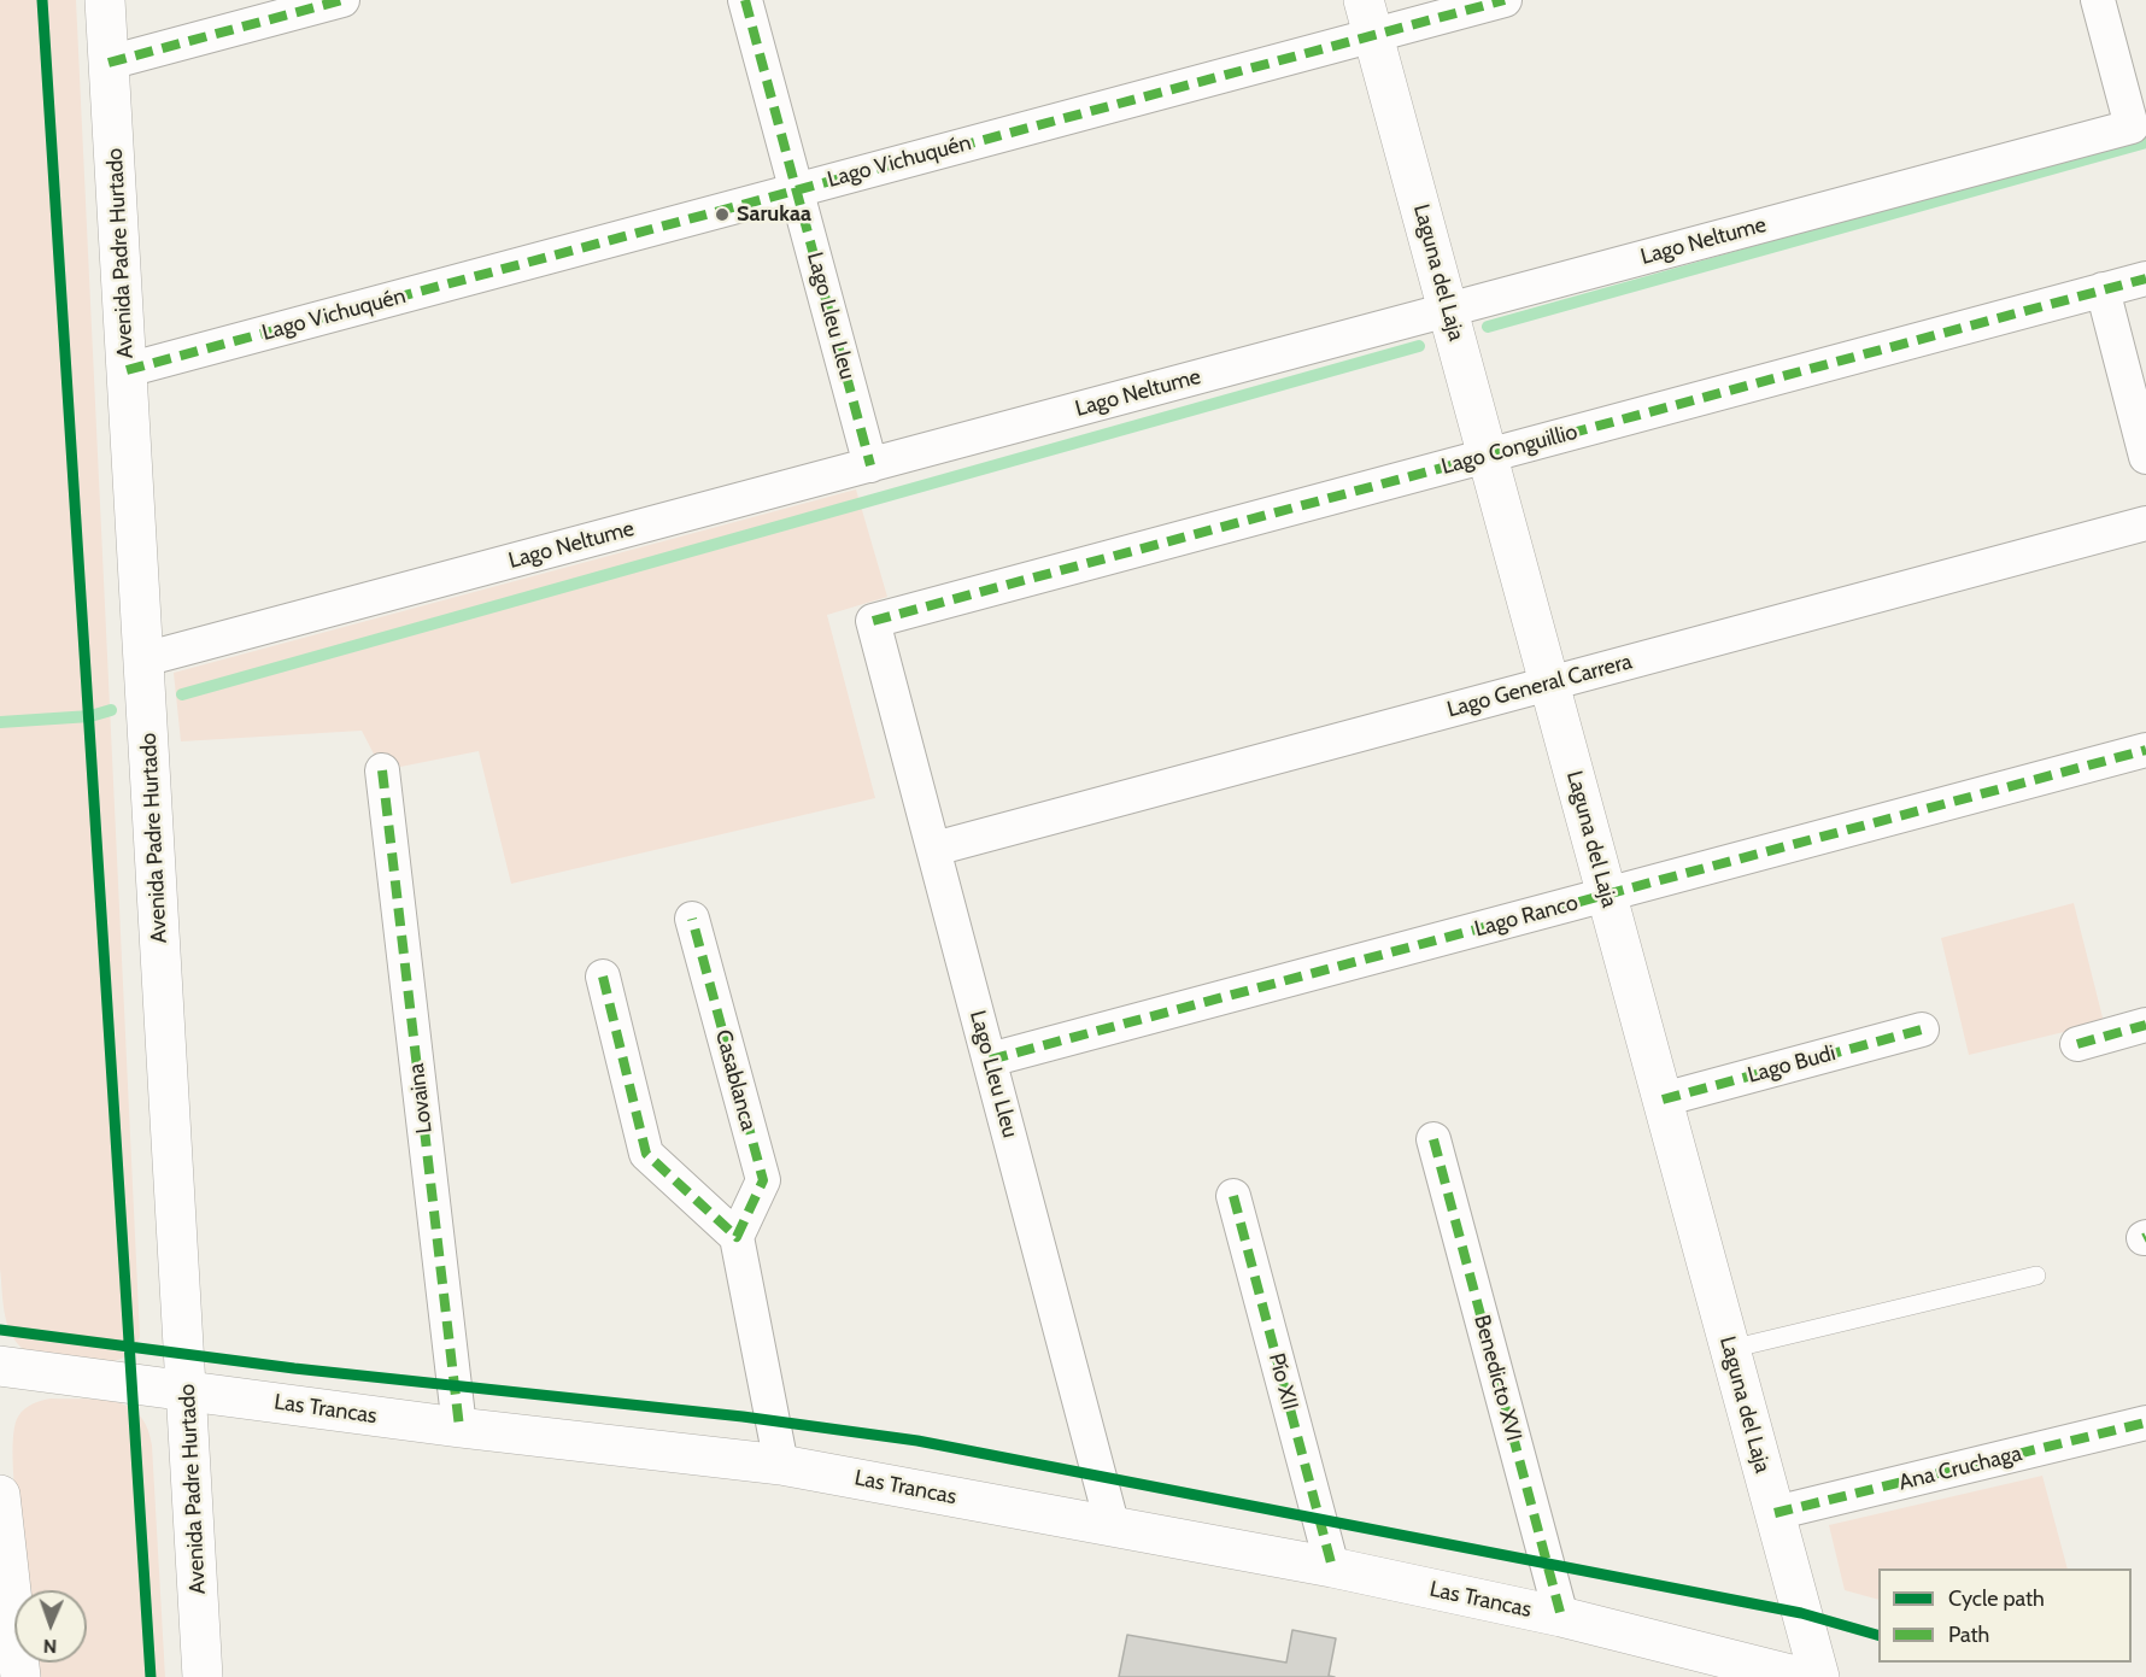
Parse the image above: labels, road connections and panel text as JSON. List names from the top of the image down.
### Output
{
  "streets": {
    "street": [
      "Lago Vichuquén",
      "Lago Neltume",
      "Avenida Padre Hurtado",
      "Laguna del Laja",
      "Lago Lleu Lleu",
      "Lago Conguillio",
      "Lago General Carrera",
      "Lago Ranco",
      "Lago Budi",
      "Casablanca",
      "Lovaina",
      "Benedicto XVI",
      "Pío XII",
      "Las Trancas",
      "Ana Cruchaga"
    ]
  },
  "crossings": [
    ["Lago Vichuquén", "Avenida Padre Hurtado"],
    ["Lago Vichuquén", "Laguna del Laja"],
    ["Lago Vichuquén", "Lago Lleu Lleu"],
    ["Lago Neltume", "Avenida Padre Hurtado"],
    ["Lago Neltume", "Laguna del Laja"],
    ["Lago Neltume", "Lago Lleu Lleu"],
    ["Avenida Padre Hurtado", "Las Trancas"],
    ["Laguna del Laja", "Lago Conguillio"],
    ["Laguna del Laja", "Lago General Carrera"],
    ["Laguna del Laja", "Lago Ranco"],
    ["Laguna del Laja", "Lago Budi"],
    ["Laguna del Laja", "Ana Cruchaga"],
    ["Lago Lleu Lleu", "Lago Conguillio"],
    ["Lago Lleu Lleu", "Lago General Carrera"],
    ["Lago Lleu Lleu", "Lago Ranco"],
    ["Lago Lleu Lleu", "Las Trancas"],
    ["Lovaina", "Las Trancas"],
    ["Benedicto XVI", "Las Trancas"],
    ["Pío XII", "Las Trancas"]
  ],
  "places": ["Sarukaa"],
  "legend": ["Cycle path", "Path"],
  "north": "bottom"
}
